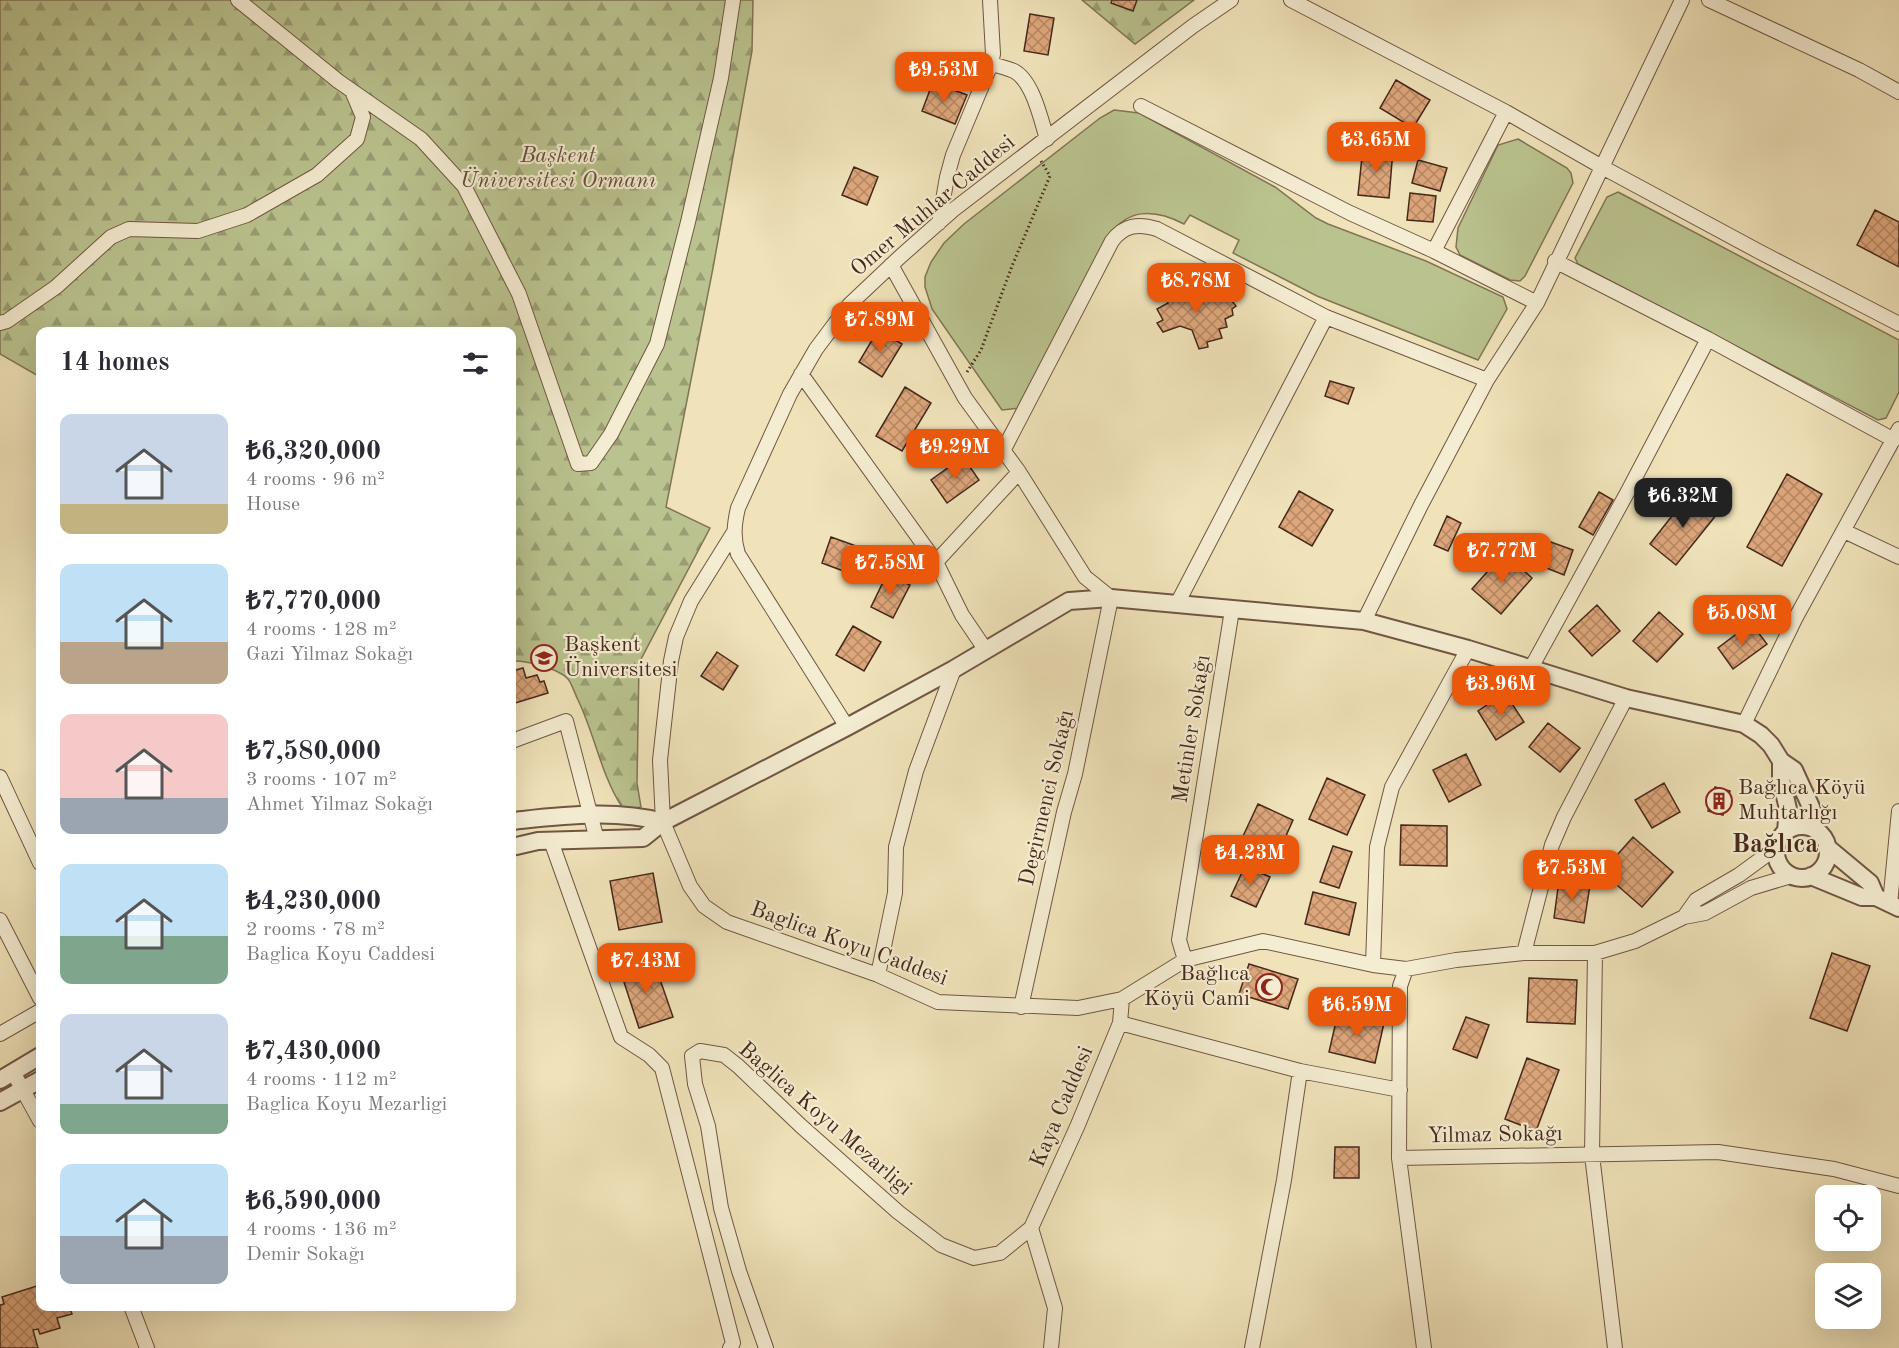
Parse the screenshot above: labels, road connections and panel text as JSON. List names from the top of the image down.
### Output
{
  "streets": {
    "street": [
      "Omer Muhlar Caddesi",
      "Metinler Sokağı",
      "Degirmenci Sokağı",
      "Baglica Koyu Caddesi",
      "Kaya Caddesi",
      "Baglica Koyu Mezarligi",
      "Yilmaz Sokağı"
    ]
  },
  "crossings": [
    ["Omer Muhlar Caddesi", "Baglica Koyu Caddesi"],
    ["Metinler Sokağı", "Baglica Koyu Caddesi"],
    ["Degirmenci Sokağı", "Baglica Koyu Caddesi"],
    ["Baglica Koyu Caddesi", "Kaya Caddesi"],
    ["Kaya Caddesi", "Baglica Koyu Mezarligi"]
  ],
  "districts": ["Bağlıca"],
  "parks": ["Başkent Üniversitesi Ormanı"],
  "places": {
    "school or university": ["Başkent Üniversitesi"],
    "building": ["Bağlıca Köyü Muhtarlığı"],
    "mosque": ["Bağlıca Köyü Cami"]
  },
  "page": {
    "price": [
      "₺9.53M",
      "₺3.65M",
      "₺8.78M",
      "₺7.89M",
      "₺9.29M",
      "₺6.32M",
      "₺7.77M",
      "₺7.58M",
      "₺5.08M",
      "₺3.96M",
      "₺4.23M",
      "₺7.53M",
      "₺7.43M",
      "₺6.59M"
    ],
    "heading": "14 homes",
    "list": [
      {
        "name": "₺6,320,000",
        "note": "4 rooms · 96 m² · House"
      },
      {
        "name": "₺7,770,000",
        "note": "4 rooms · 128 m² · Gazi Yilmaz Sokağı"
      },
      {
        "name": "₺7,580,000",
        "note": "3 rooms · 107 m² · Ahmet Yilmaz Sokağı"
      },
      {
        "name": "₺4,230,000",
        "note": "2 rooms · 78 m² · Baglica Koyu Caddesi"
      },
      {
        "name": "₺7,430,000",
        "note": "4 rooms · 112 m² · Baglica Koyu Mezarligi"
      },
      {
        "name": "₺6,590,000",
        "note": "4 rooms · 136 m² · Demir Sokağı"
      }
    ]
  }
}
